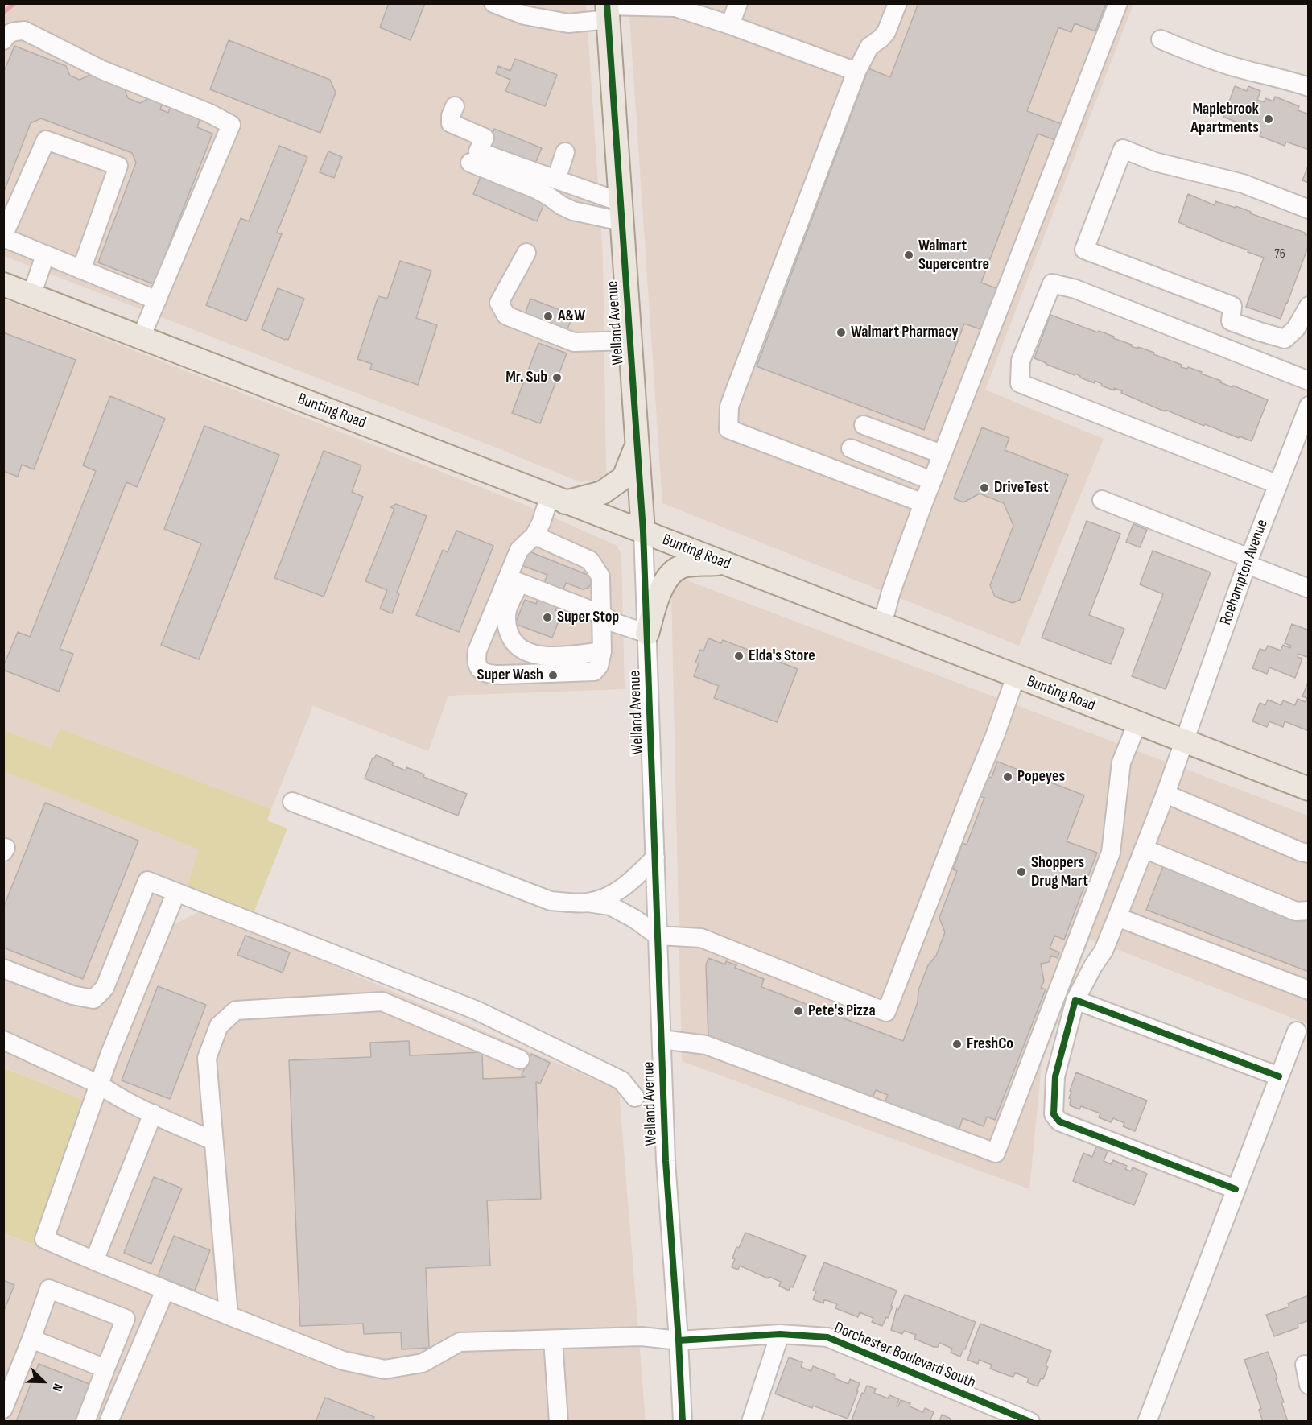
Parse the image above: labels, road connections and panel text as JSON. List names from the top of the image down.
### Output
{
  "streets": {
    "main road": ["Welland Avenue", "Bunting Road"],
    "street": ["Roehampton Avenue", "Dorchester Boulevard South"]
  },
  "crossings": [
    ["Welland Avenue", "Bunting Road"],
    ["Welland Avenue", "Dorchester Boulevard South"],
    ["Bunting Road", "Roehampton Avenue"]
  ],
  "places": [
    "Maplebrook Apartments",
    "Walmart Supercentre",
    "A&W",
    "Walmart Pharmacy",
    "Mr. Sub",
    "DriveTest",
    "Super Stop",
    "Elda's Store",
    "Super Wash",
    "Popeyes",
    "Shoppers Drug Mart",
    "Pete's Pizza",
    "FreshCo"
  ],
  "house_numbers": ["76"],
  "north": "bottom right"
}
